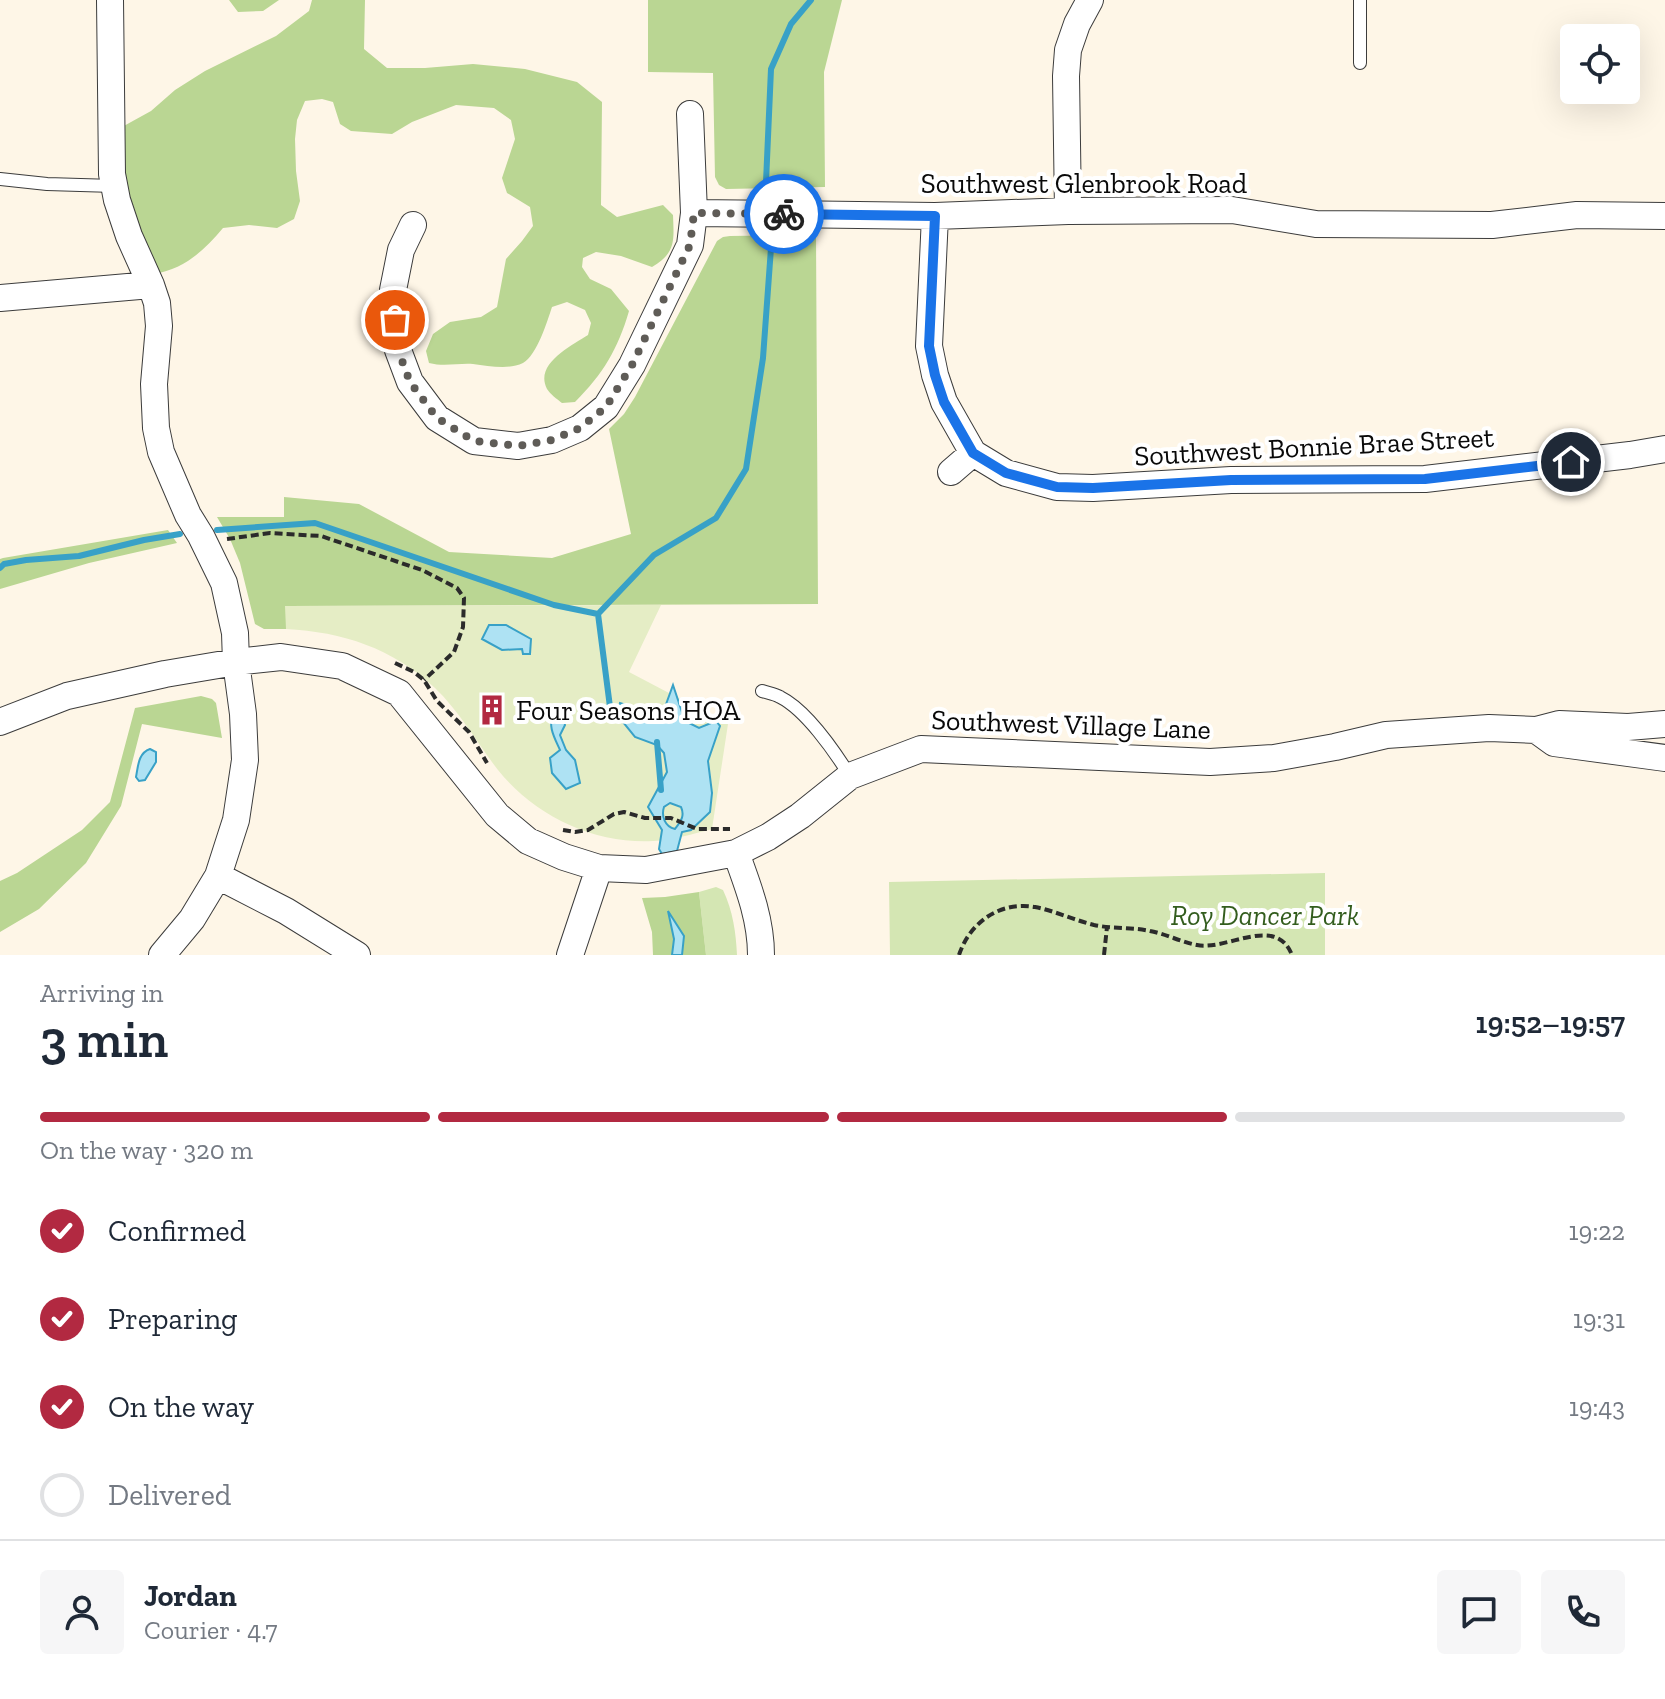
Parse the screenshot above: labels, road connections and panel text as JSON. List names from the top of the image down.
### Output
{
  "streets": {
    "street": ["Southwest Glenbrook Road", "Southwest Bonnie Brae Street", "Southwest Village Lane"]
  },
  "crossings": [
    ["Southwest Glenbrook Road", "Southwest Bonnie Brae Street"]
  ],
  "parks": ["Roy Dancer Park"],
  "places": {
    "building": ["Four Seasons HOA"]
  },
  "page": {
    "heading": ["3 min", "Arriving in", "19:52–19:57"],
    "panel": ["Jordan", "Courier · 4.7"],
    "bar": "On the way · 320 m",
    "list": [
      ["Confirmed", "19:22"],
      ["Preparing", "19:31"],
      ["On the way", "19:43"],
      "Delivered"
    ]
  }
}
